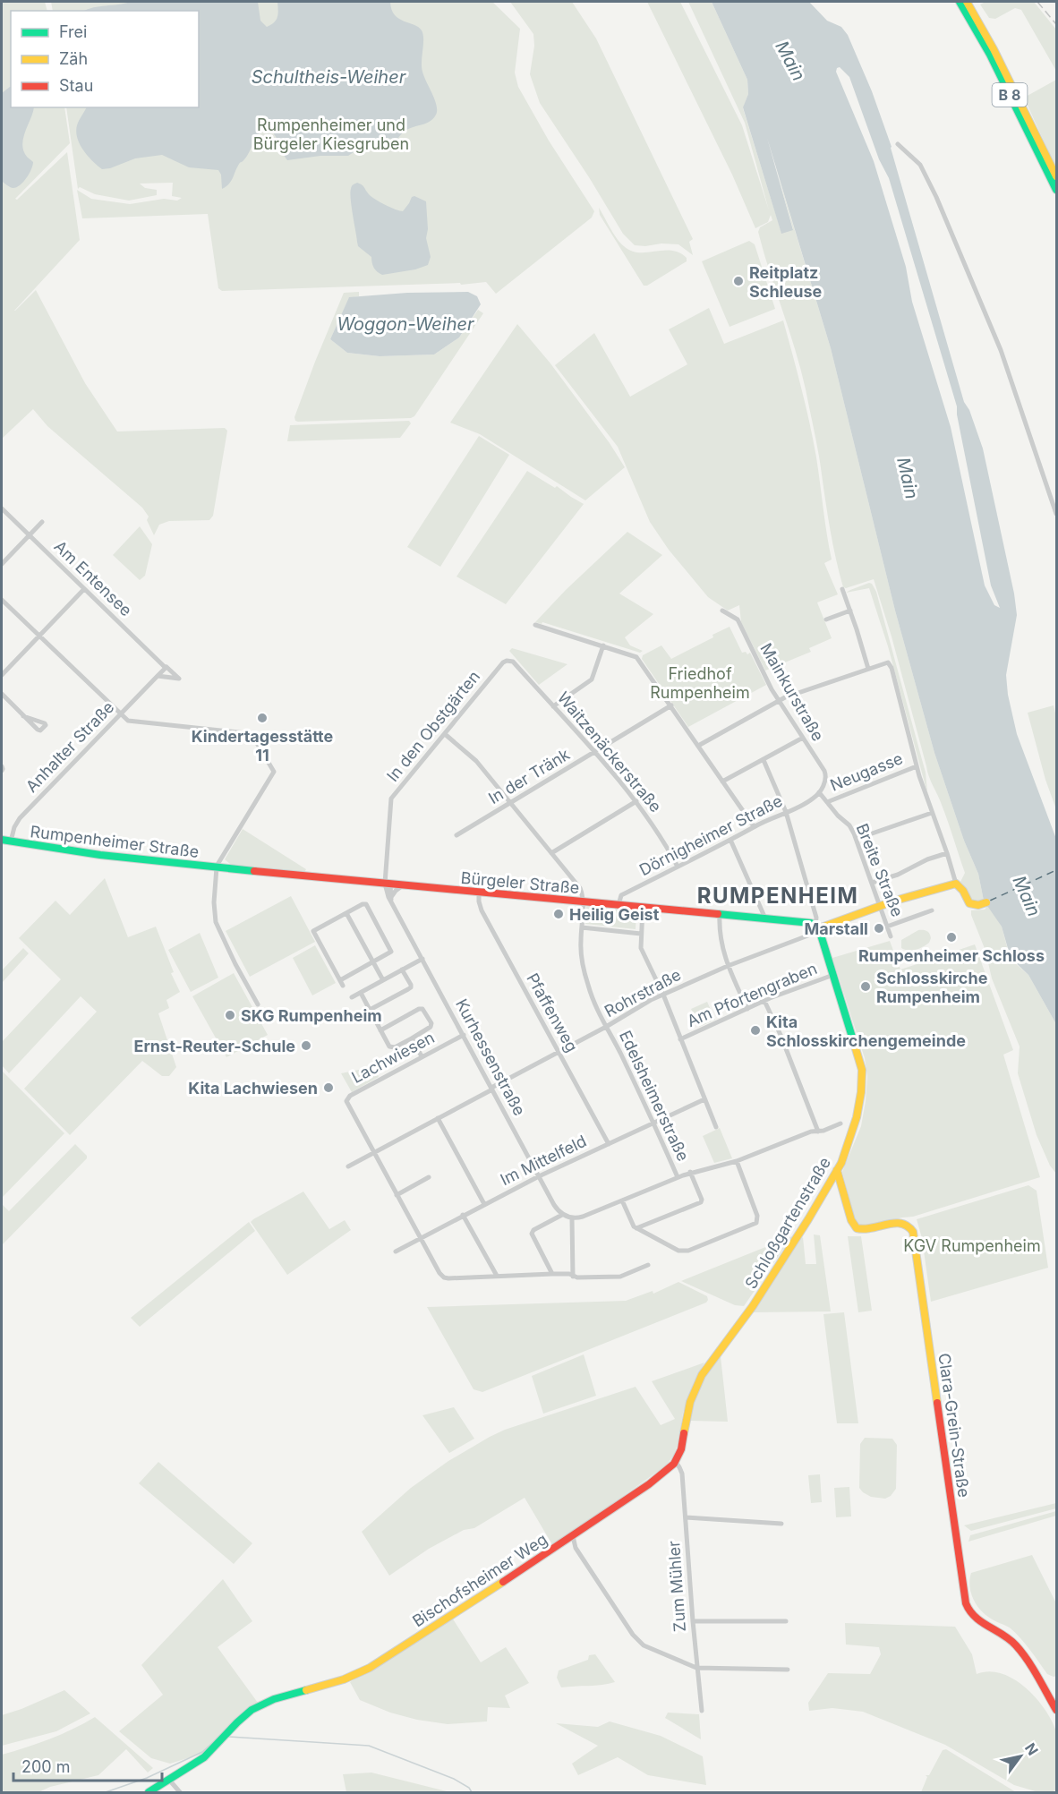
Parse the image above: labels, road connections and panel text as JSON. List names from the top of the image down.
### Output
{
  "streets": {
    "street": [
      "B 8",
      "Am Entensee",
      "Mainkurstraße",
      "In den Obstgärten",
      "Anhalter Straße",
      "Waitzenäckerstraße",
      "Neugasse",
      "In der Tränk",
      "Dörnigheimer Straße",
      "Rumpenheimer Straße",
      "Breite Straße",
      "Bürgeler Straße",
      "Rohrstraße",
      "Am Pfortengraben",
      "Pfaffenweg",
      "Lachwiesen",
      "Kurhessenstraße",
      "Edelsheimerstraße",
      "Im Mittelfeld",
      "Schloßgartenstraße",
      "Clara-Grein-Straße",
      "Bischofsheimer Weg",
      "Zum Mühler"
    ]
  },
  "crossings": [
    ["Am Entensee", "Anhalter Straße"],
    ["Mainkurstraße", "Dörnigheimer Straße"],
    ["Mainkurstraße", "Breite Straße"],
    ["In den Obstgärten", "Waitzenäckerstraße"],
    ["In den Obstgärten", "Bürgeler Straße"],
    ["In den Obstgärten", "Kurhessenstraße"],
    ["Anhalter Straße", "Rumpenheimer Straße"],
    ["Waitzenäckerstraße", "In der Tränk"],
    ["Waitzenäckerstraße", "Dörnigheimer Straße"],
    ["Neugasse", "Breite Straße"],
    ["Dörnigheimer Straße", "Breite Straße"],
    ["Dörnigheimer Straße", "Bürgeler Straße"],
    ["Rumpenheimer Straße", "Bürgeler Straße"],
    ["Bürgeler Straße", "Rohrstraße"],
    ["Bürgeler Straße", "Pfaffenweg"],
    ["Bürgeler Straße", "Kurhessenstraße"],
    ["Bürgeler Straße", "Edelsheimerstraße"],
    ["Bürgeler Straße", "Schloßgartenstraße"],
    ["Rohrstraße", "Pfaffenweg"],
    ["Rohrstraße", "Lachwiesen"],
    ["Rohrstraße", "Kurhessenstraße"],
    ["Rohrstraße", "Edelsheimerstraße"],
    ["Rohrstraße", "Schloßgartenstraße"],
    ["Am Pfortengraben", "Schloßgartenstraße"],
    ["Pfaffenweg", "Im Mittelfeld"],
    ["Lachwiesen", "Kurhessenstraße"],
    ["Lachwiesen", "Im Mittelfeld"],
    ["Kurhessenstraße", "Im Mittelfeld"],
    ["Edelsheimerstraße", "Im Mittelfeld"],
    ["Schloßgartenstraße", "Clara-Grein-Straße"],
    ["Schloßgartenstraße", "Bischofsheimer Weg"],
    ["Schloßgartenstraße", "Zum Mühler"],
    ["Bischofsheimer Weg", "Zum Mühler"]
  ],
  "districts": ["RUMPENHEIM"],
  "water": ["Main", "Schultheis-Weiher", "Woggon-Weiher"],
  "parks": ["Rumpenheimer und Bürgeler Kiesgruben", "Friedhof Rumpenheim", "KGV Rumpenheim"],
  "places": [
    "Reitplatz Schleuse",
    "Kindertagesstätte 11",
    "Heilig Geist",
    "Marstall",
    "Rumpenheimer Schloss",
    "Schlosskirche Rumpenheim",
    "SKG Rumpenheim",
    "Kita Schlosskirchengemeinde",
    "Ernst-Reuter-Schule",
    "Kita Lachwiesen"
  ],
  "legend": ["Frei", "Zäh", "Stau"],
  "scale_bar": "200 m",
  "north": "top right"
}
